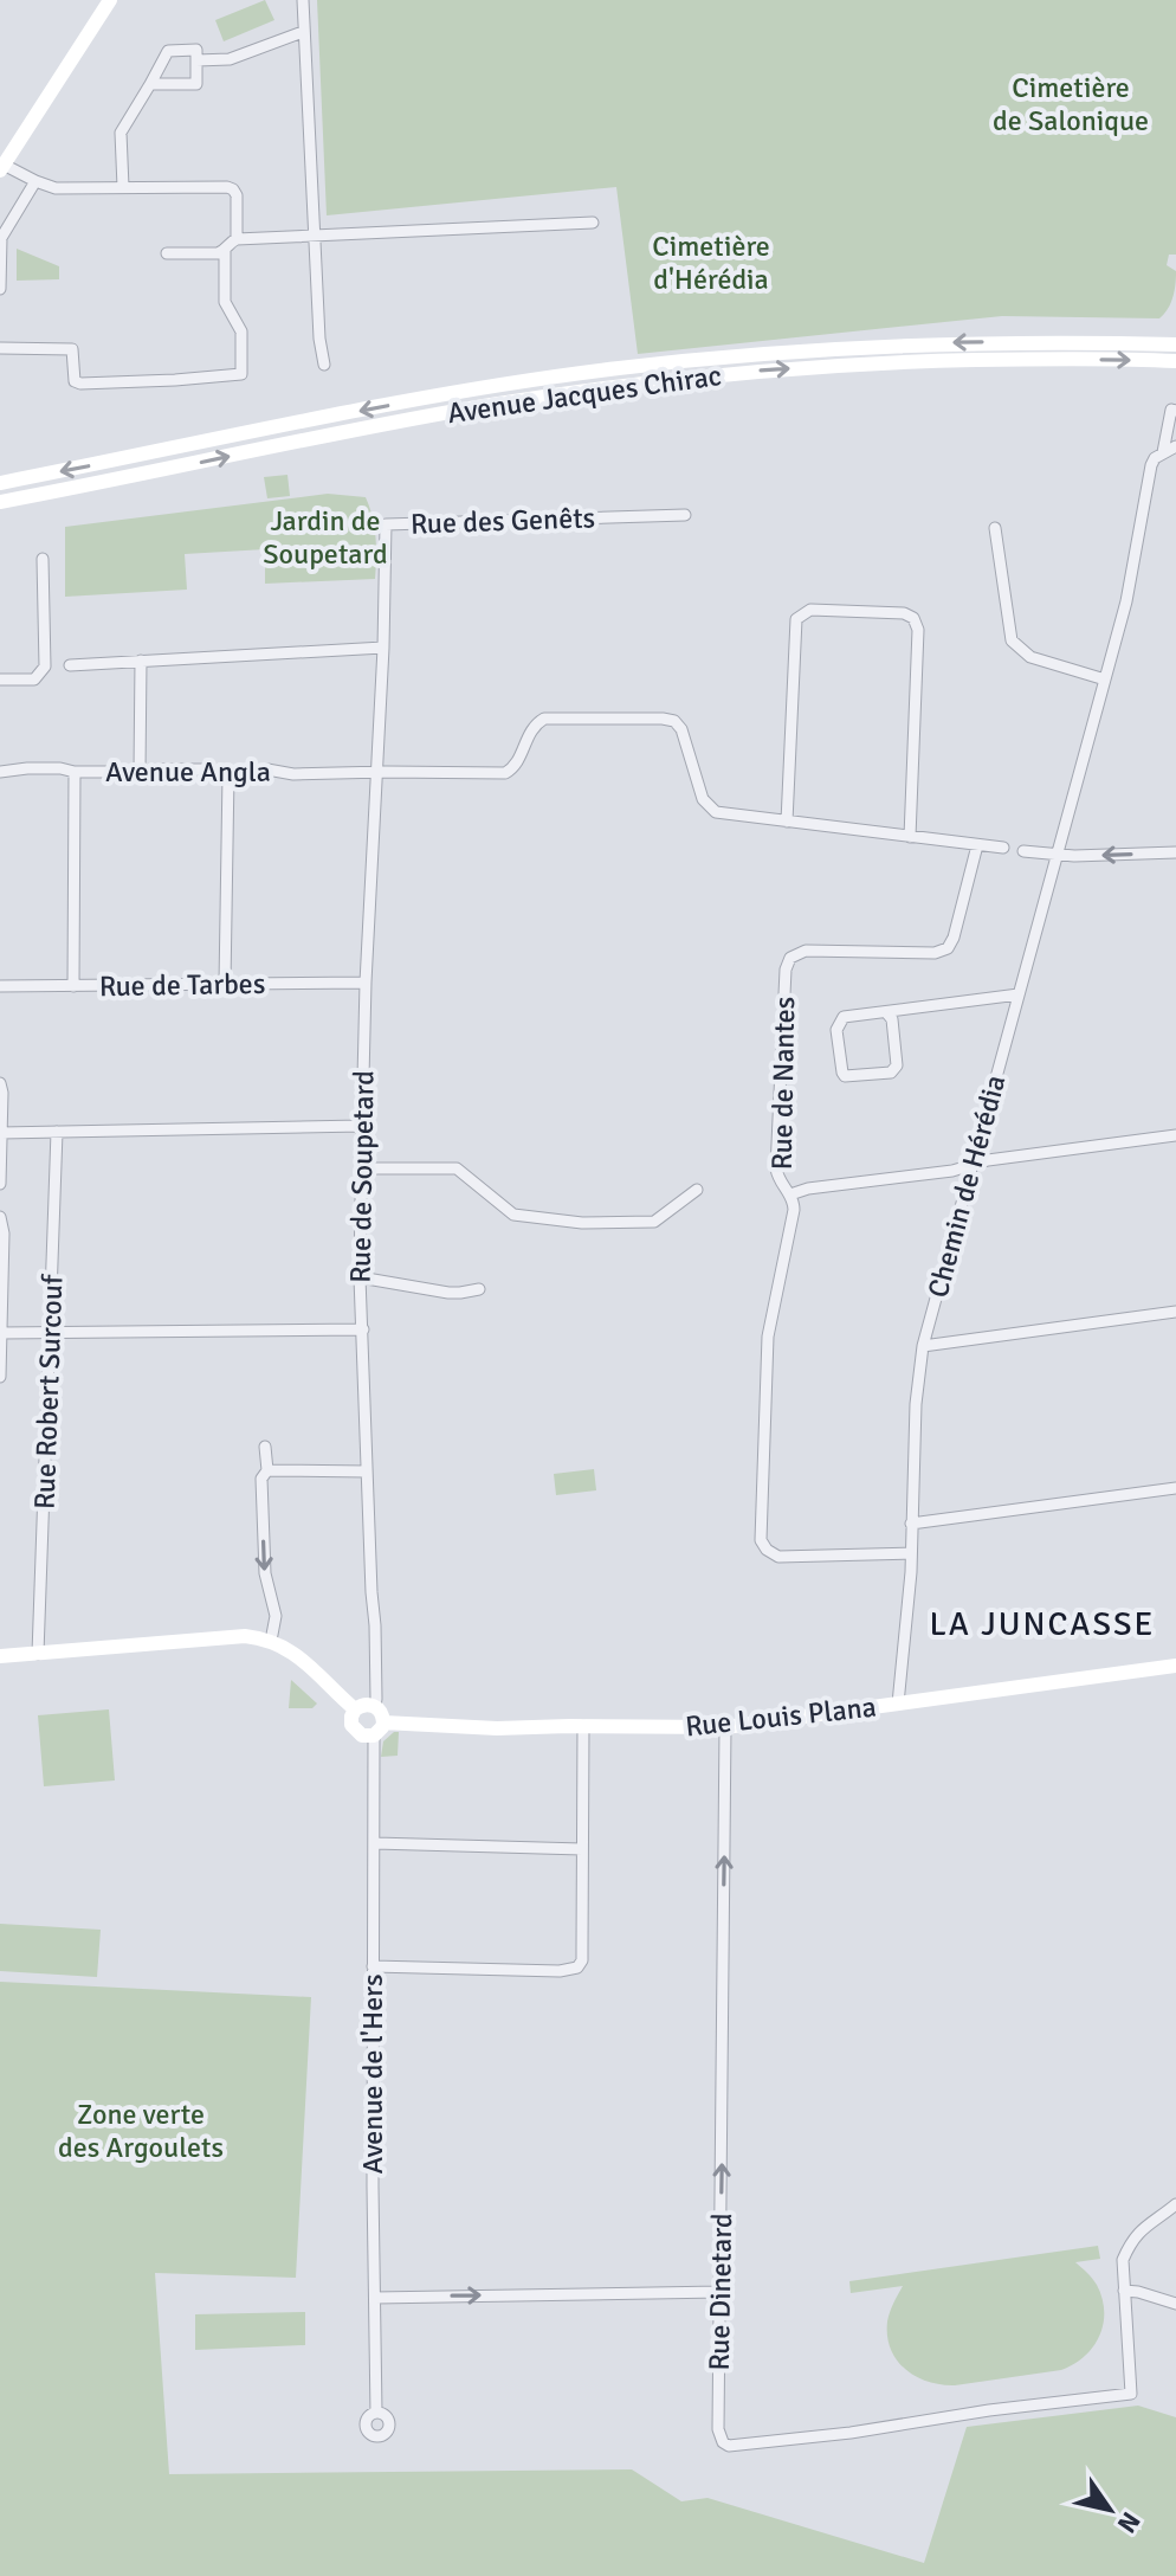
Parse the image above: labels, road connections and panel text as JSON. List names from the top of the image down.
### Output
{
  "streets": {
    "main road": ["Avenue Jacques Chirac", "Rue Louis Plana"],
    "street": [
      "Rue des Genêts",
      "Avenue Angla",
      "Rue de Tarbes",
      "Rue de Nantes",
      "Rue de Soupetard",
      "Chemin de Hérédia",
      "Rue Robert Surcouf",
      "Avenue de l'Hers",
      "Rue Dinetard"
    ]
  },
  "crossings": [
    ["Rue des Genêts", "Rue de Soupetard"],
    ["Avenue Angla", "Rue de Soupetard"],
    ["Rue de Tarbes", "Rue de Soupetard"],
    ["Rue de Nantes", "Chemin de Hérédia"],
    ["Rue de Soupetard", "Rue Louis Plana"],
    ["Rue de Soupetard", "Avenue de l'Hers"],
    ["Chemin de Hérédia", "Rue Louis Plana"],
    ["Rue Louis Plana", "Avenue de l'Hers"],
    ["Rue Louis Plana", "Rue Dinetard"]
  ],
  "one_way": ["Rue Dinetard"],
  "districts": ["LA JUNCASSE"],
  "parks": [
    "Cimetière de Salonique",
    "Cimetière d'Hérédia",
    "Jardin de Soupetard",
    "Zone verte des Argoulets"
  ],
  "north": "bottom right"
}
